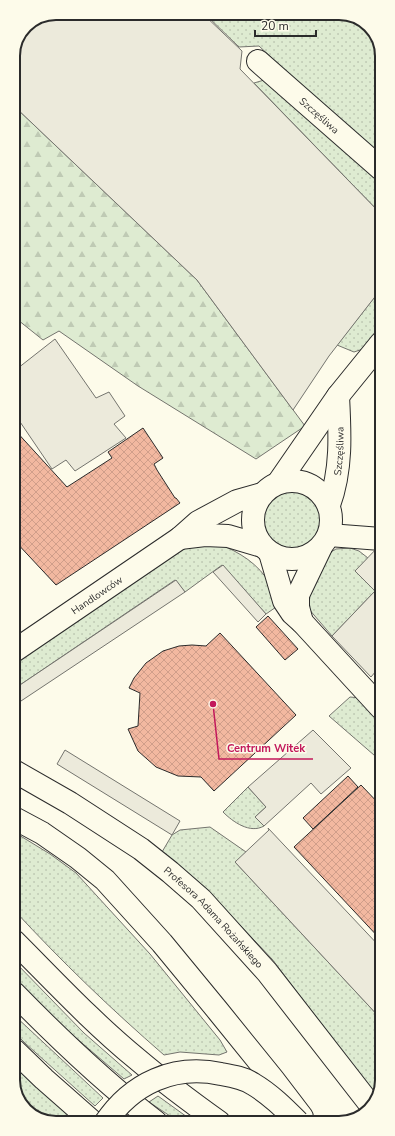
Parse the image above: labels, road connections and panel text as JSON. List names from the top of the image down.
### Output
{
  "streets": {
    "main road": ["Szczęśliwa", "Handlowców", "Profesora Adama Rożańskiego"]
  },
  "crossings": [
    ["Szczęśliwa", "Handlowców"]
  ],
  "places": ["Centrum Witek"],
  "scale_bar": "20 m"
}
